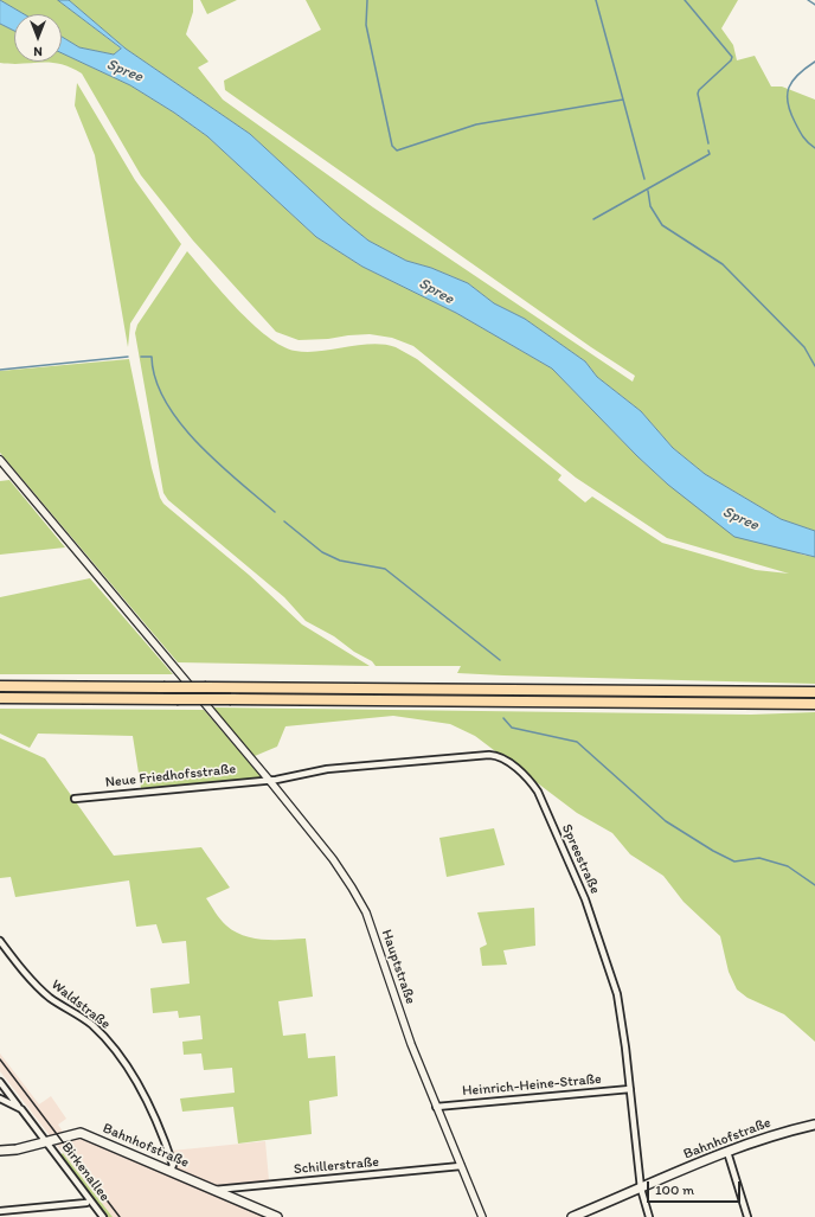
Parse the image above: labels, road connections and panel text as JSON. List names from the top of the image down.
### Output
{
  "streets": {
    "main road": ["Bahnhofstraße"],
    "street": [
      "Neue Friedhofsstraße",
      "Spreestraße",
      "Hauptstraße",
      "Waldstraße",
      "Heinrich-Heine-Straße",
      "Schillerstraße",
      "Birkenallee"
    ]
  },
  "crossings": [
    ["Neue Friedhofsstraße", "Spreestraße"],
    ["Neue Friedhofsstraße", "Hauptstraße"],
    ["Spreestraße", "Hauptstraße"],
    ["Spreestraße", "Heinrich-Heine-Straße"],
    ["Spreestraße", "Bahnhofstraße"],
    ["Hauptstraße", "Heinrich-Heine-Straße"],
    ["Hauptstraße", "Schillerstraße"],
    ["Waldstraße", "Bahnhofstraße"],
    ["Bahnhofstraße", "Schillerstraße"],
    ["Bahnhofstraße", "Birkenallee"]
  ],
  "water": ["Spree"],
  "scale_bar": "100 m",
  "north": "bottom"
}
